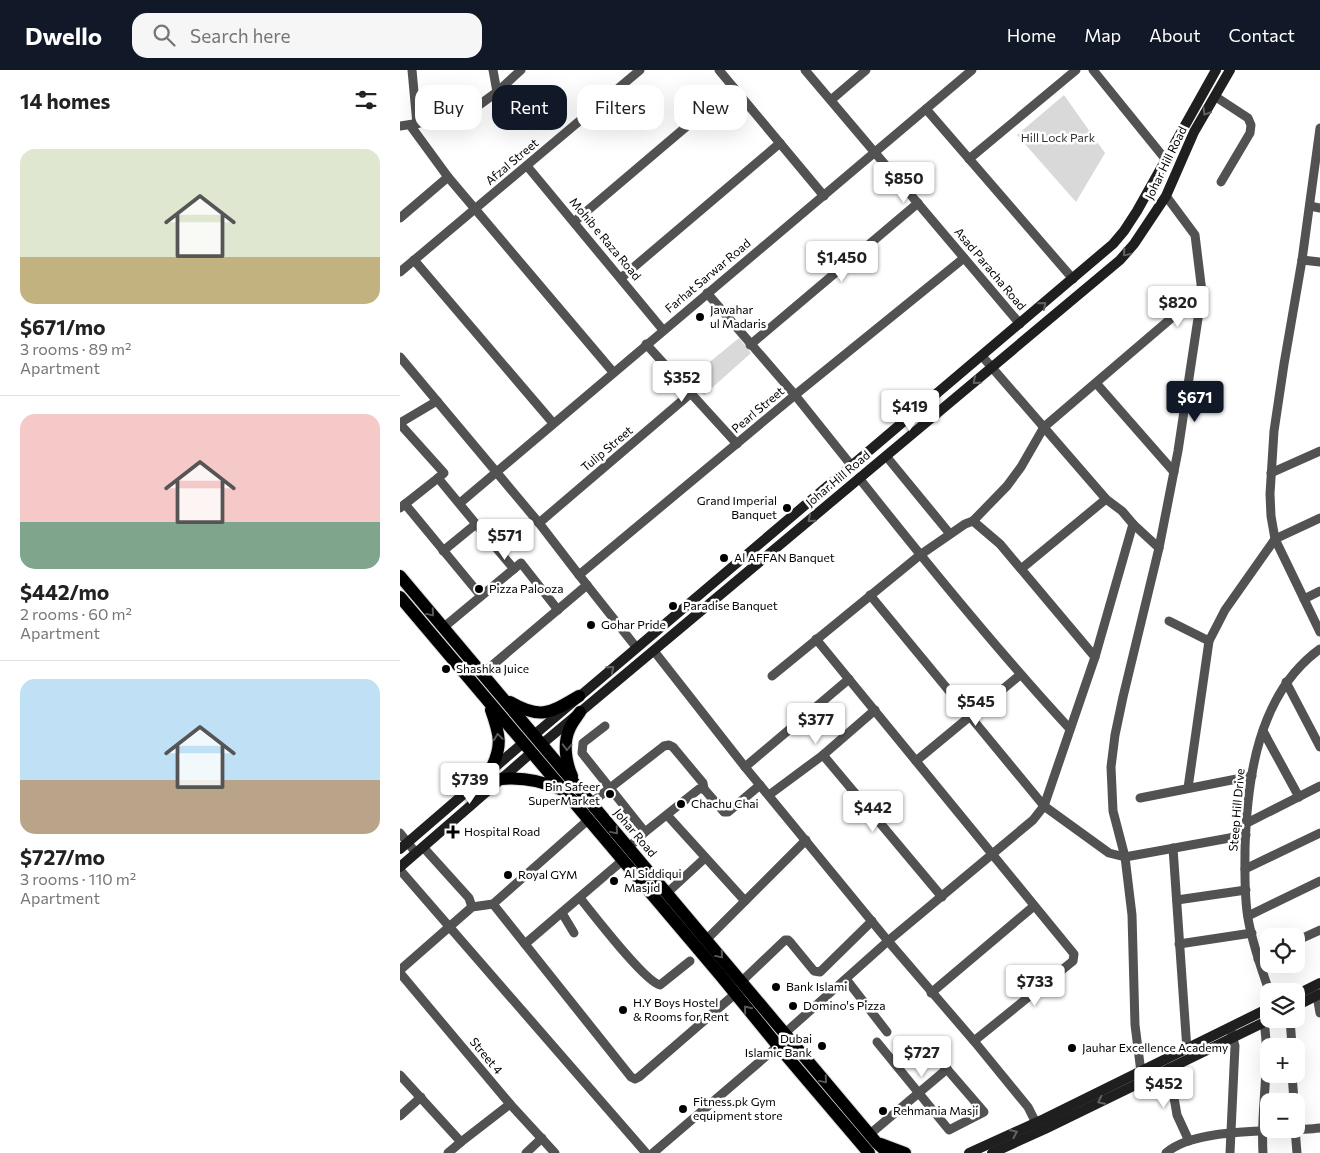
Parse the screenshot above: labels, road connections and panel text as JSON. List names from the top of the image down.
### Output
{
  "streets": {
    "main road": ["Johar Road"],
    "street": [
      "Afzal Street",
      "Johar Hill Road",
      "Mohib e Raza Road",
      "Asad Paracha Road",
      "Farhat Sarwar Road",
      "Pearl Street",
      "Tulip Street",
      "Steep Hill Drive",
      "Street 4"
    ]
  },
  "crossings": [
    ["Afzal Street", "Mohib e Raza Road"],
    ["Johar Hill Road", "Asad Paracha Road"],
    ["Johar Hill Road", "Johar Road"],
    ["Mohib e Raza Road", "Farhat Sarwar Road"],
    ["Asad Paracha Road", "Farhat Sarwar Road"],
    ["Asad Paracha Road", "Pearl Street"]
  ],
  "parks": ["Hill Lock Park"],
  "places": {
    "other": [
      "Jawahar ul Madaris",
      "Grand Imperial Banquet",
      "Al AFFAN Banquet",
      "Pizza Palooza",
      "Paradise Banquet",
      "Gohar Pride",
      "Shashka Juice",
      "Bin Safeer SuperMarket",
      "Chachu Chai",
      "Royal GYM",
      "Al Siddiqui Masjid",
      "Bank Islami",
      "Domino's Pizza",
      "H.Y Boys Hostel & Rooms for Rent",
      "Dubai Islamic Bank",
      "Jauhar Excellence Academy",
      "Fitness.pk Gym equipment store",
      "Rehmania Masji"
    ],
    "health": ["Hospital Road"]
  },
  "page": {
    "header": "Dwello",
    "search": "Search here",
    "nav": [
      "Home",
      "Map",
      "About",
      "Contact"
    ],
    "heading": "14 homes",
    "chip": [
      "Buy",
      "Rent",
      "Filters",
      "New"
    ],
    "list": [
      {
        "name": "$671/mo",
        "note": "3 rooms · 89 m² · Apartment"
      },
      {
        "name": "$442/mo",
        "note": "2 rooms · 60 m² · Apartment"
      },
      {
        "name": "$727/mo",
        "note": "3 rooms · 110 m² · Apartment"
      }
    ],
    "price": [
      "$850",
      "$1,450",
      "$820",
      "$352",
      "$671",
      "$419",
      "$571",
      "$545",
      "$377",
      "$739",
      "$442",
      "$733",
      "$727",
      "$452"
    ],
    "map_buttons": ["+", "−"]
  }
}
